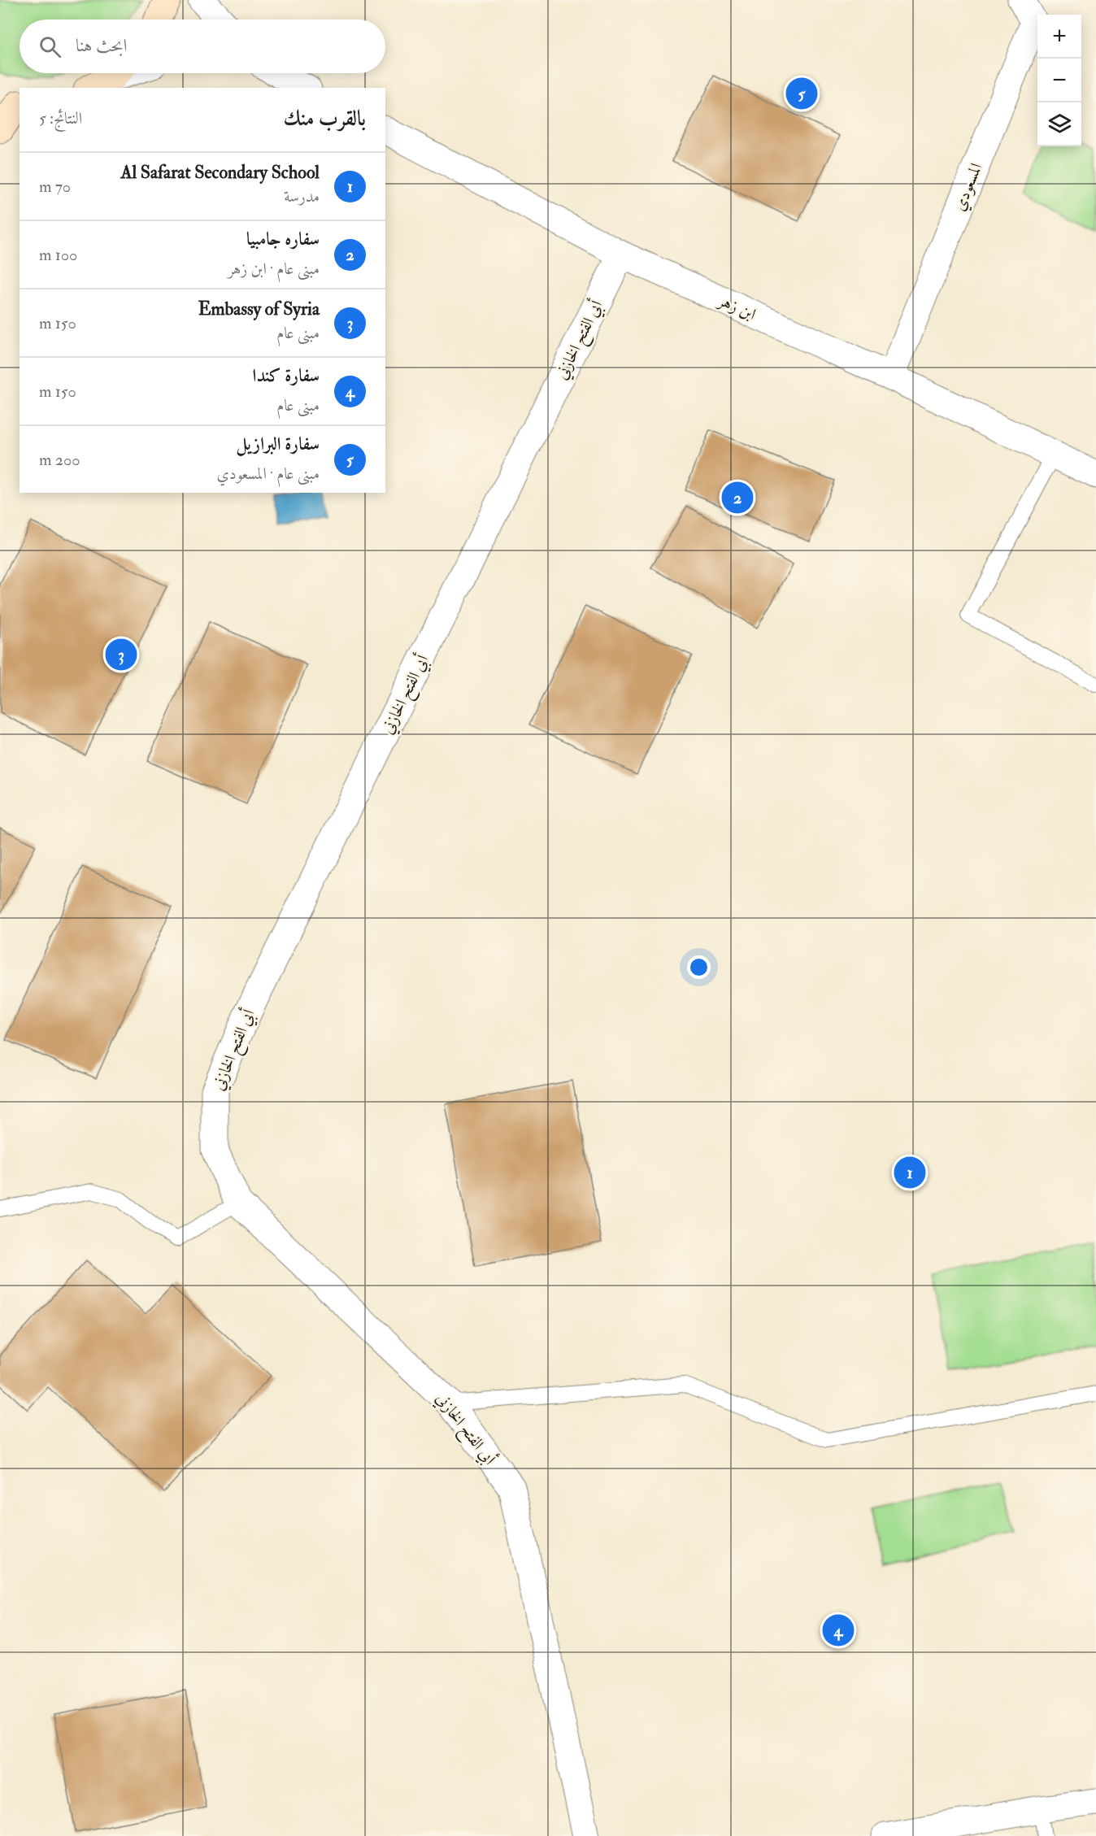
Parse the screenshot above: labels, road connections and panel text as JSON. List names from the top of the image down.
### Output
{
  "streets": {
    "street": ["المسعودي", "ابن زهر", "أبي الفتح الخازني"]
  },
  "crossings": [
    ["المسعودي", "ابن زهر"],
    ["ابن زهر", "أبي الفتح الخازني"]
  ],
  "page": {
    "map_buttons": ["+", "−"],
    "search": "ابحث هنا",
    "pins": [
      "5",
      "2",
      "3",
      "1",
      "4"
    ],
    "heading": ["بالقرب منك", "النتائج: 5"],
    "list": [
      {
        "mark": "1",
        "name": "Al Safarat Secondary School",
        "note": "مدرسة",
        "value": "70 m"
      },
      {
        "mark": "2",
        "name": "سفاره جامبيا",
        "note": "مبنى عام · ابن زهر",
        "value": "100 m"
      },
      {
        "mark": "3",
        "name": "Embassy of Syria",
        "note": "مبنى عام",
        "value": "150 m"
      },
      {
        "mark": "4",
        "name": "سفارة كندا",
        "note": "مبنى عام",
        "value": "150 m"
      },
      {
        "mark": "5",
        "name": "سفارة البرازيل",
        "note": "مبنى عام · المسعودي",
        "value": "200 m"
      }
    ]
  }
}
